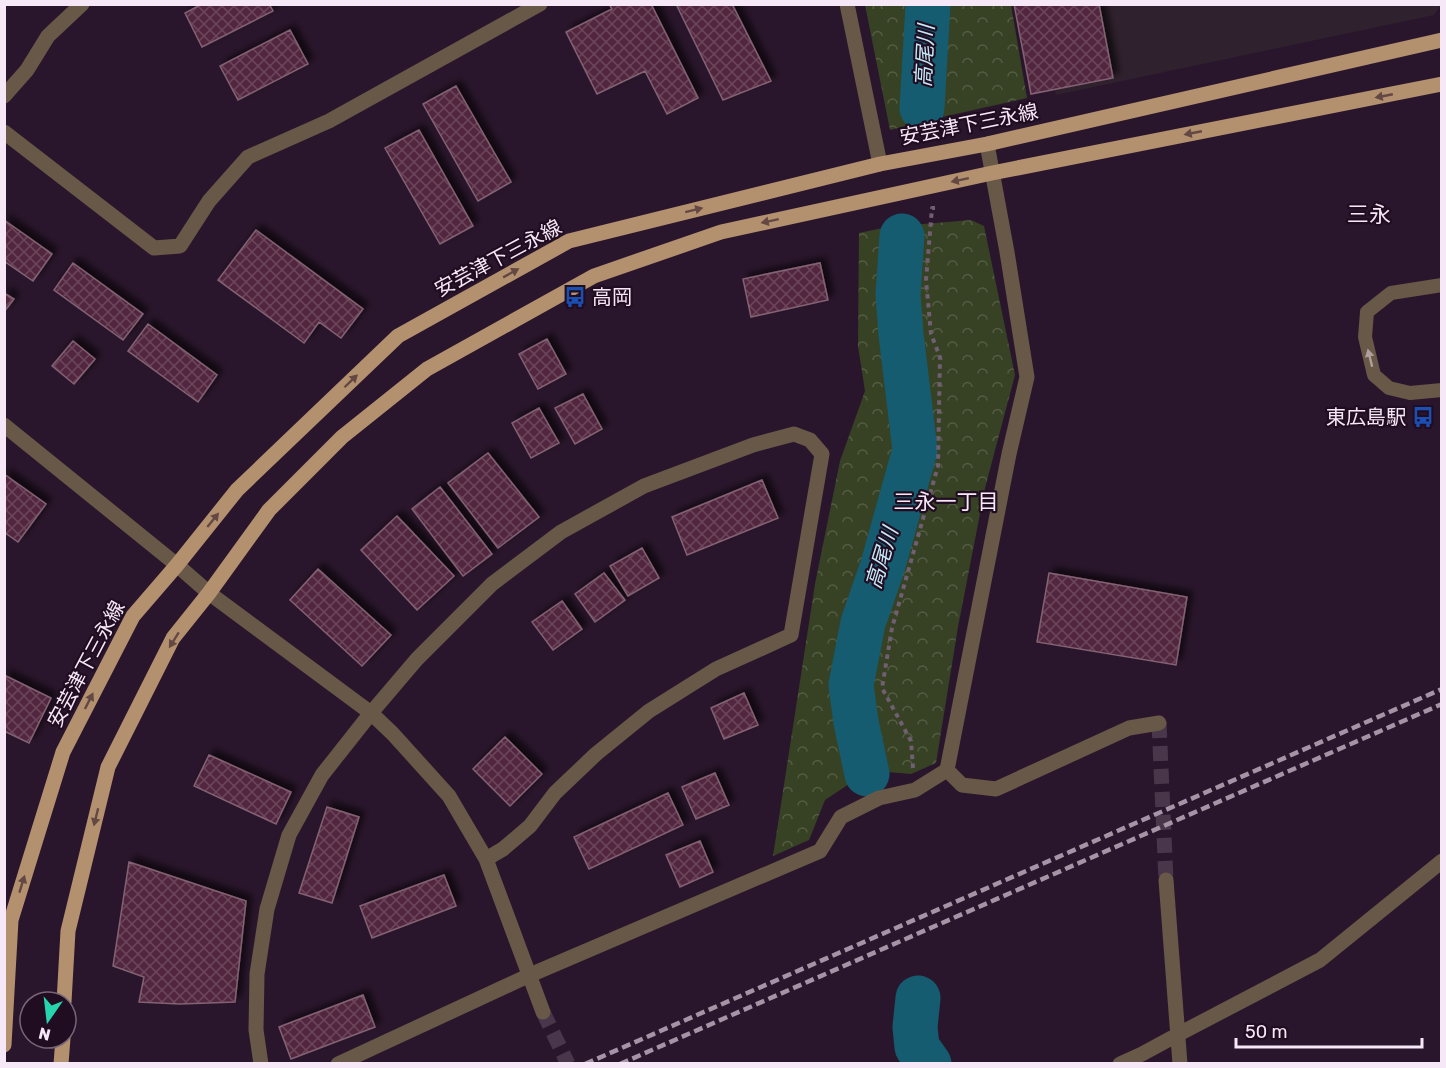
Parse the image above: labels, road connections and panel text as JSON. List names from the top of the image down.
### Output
{
  "streets": {
    "main road": ["安芸津下三永線"]
  },
  "districts": ["三永", "三永一丁目"],
  "water": ["高尾川"],
  "places": {
    "bus stop": ["高岡", "東広島駅"]
  },
  "scale_bar": "50 m",
  "north": "bottom"
}
